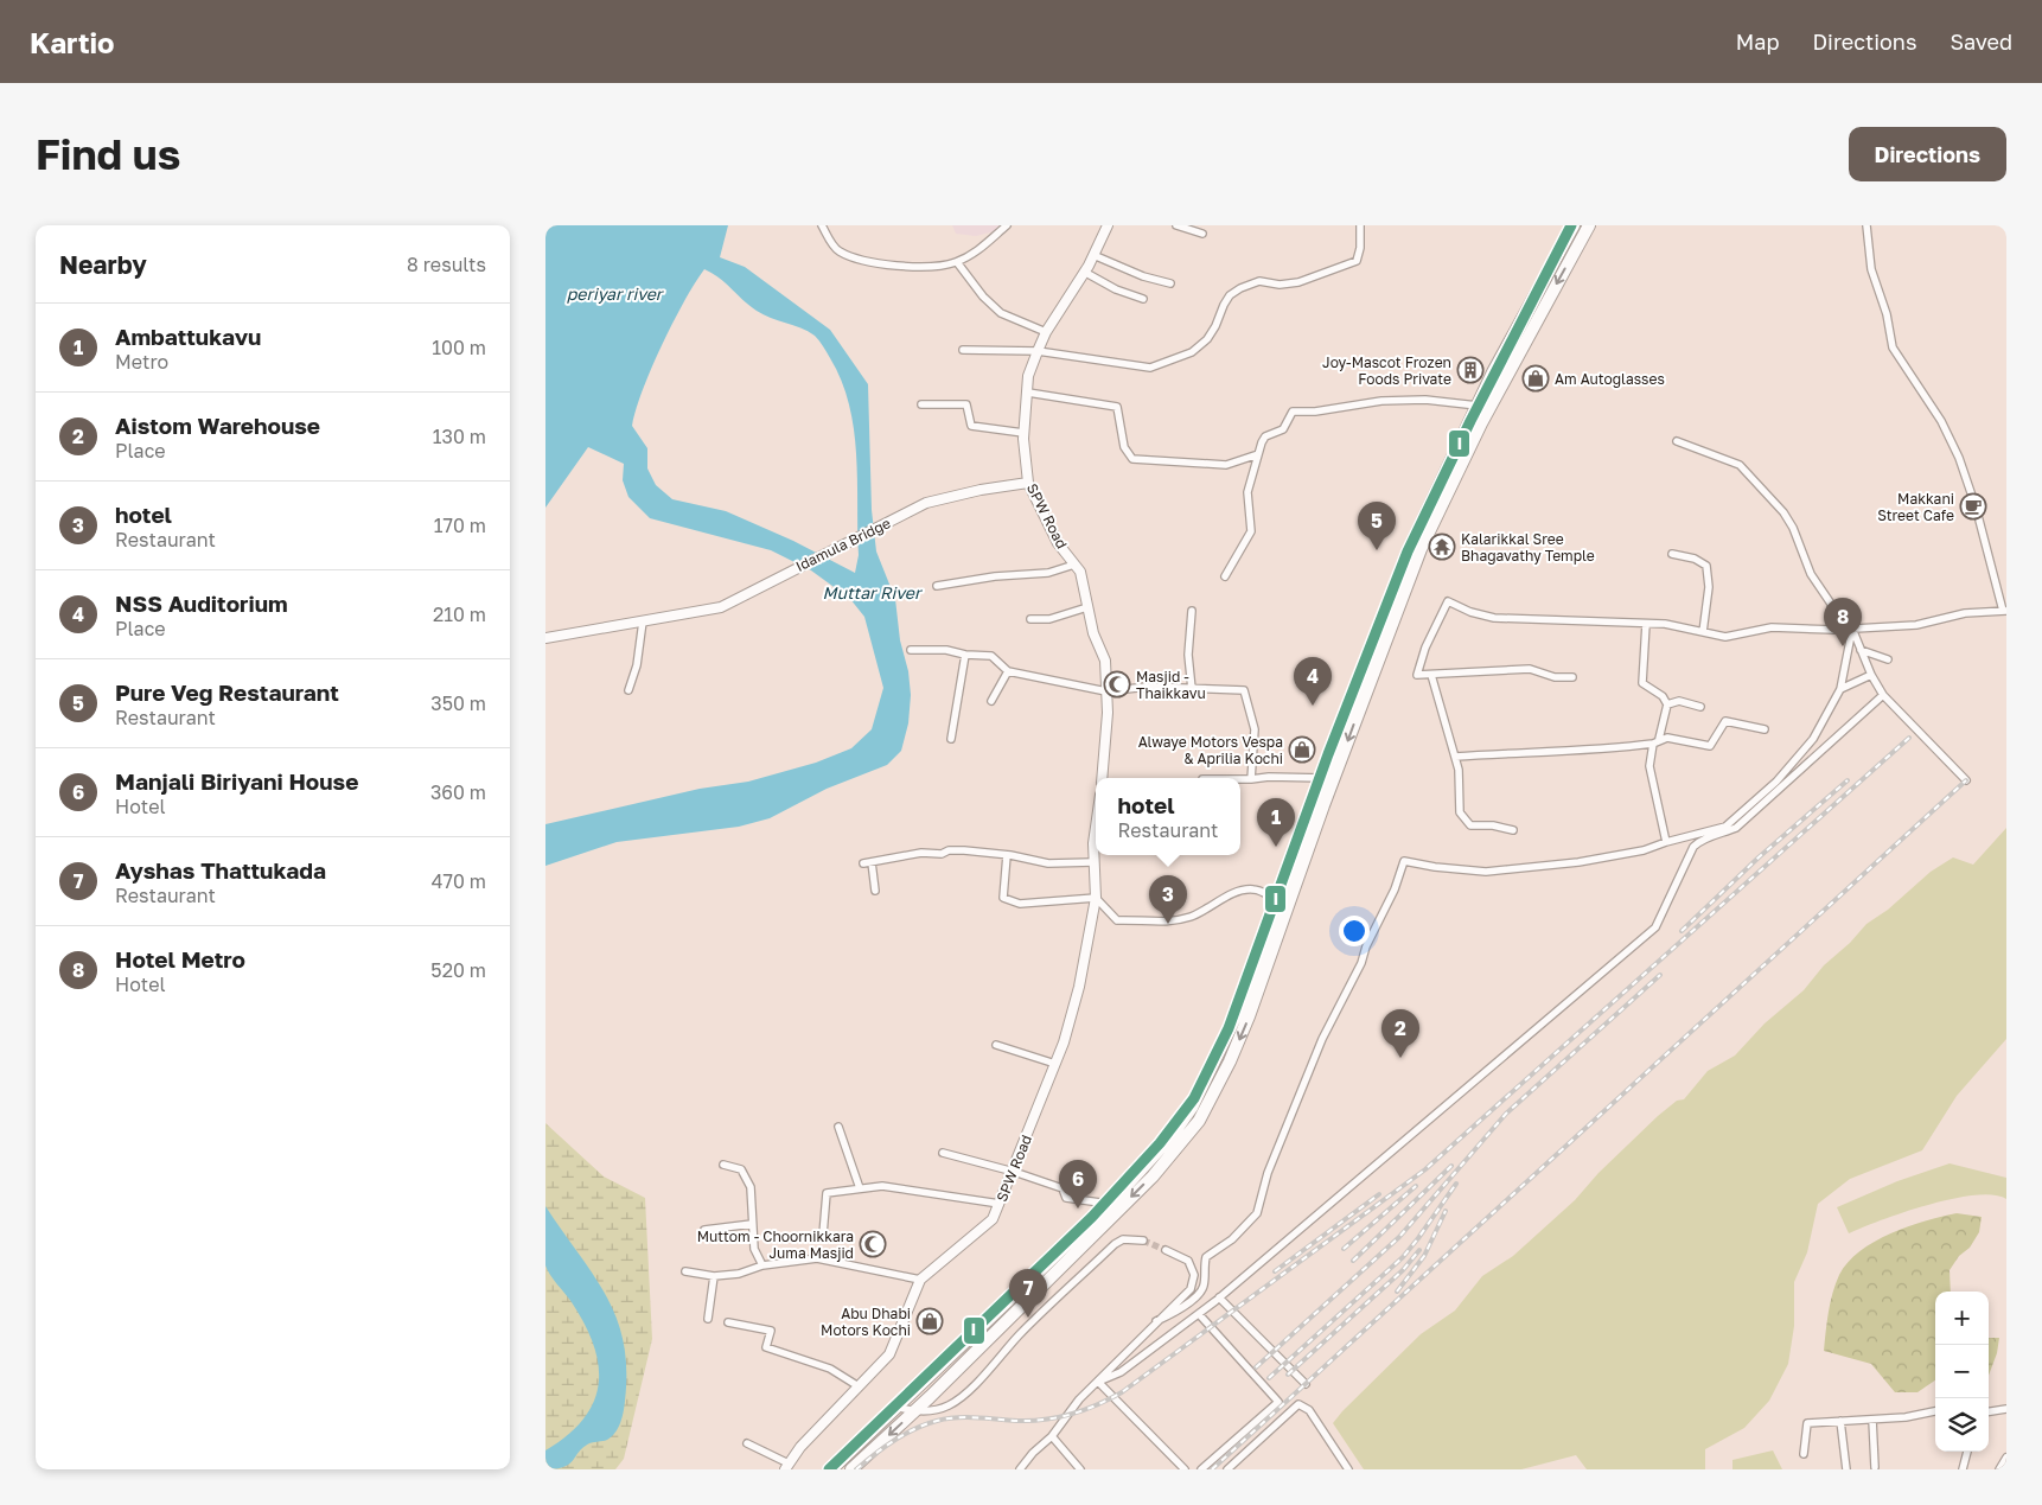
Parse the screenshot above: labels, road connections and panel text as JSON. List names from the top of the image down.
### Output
{
  "streets": {
    "street": ["SPW Road", "Idamula Bridge"]
  },
  "crossings": [
    ["SPW Road", "Idamula Bridge"]
  ],
  "water": ["periyar river", "Muttar River"],
  "places": {
    "building": ["Joy-Mascot Frozen Foods Private"],
    "shop": ["Am Autoglasses", "Alwaye Motors Vespa & Aprilia Kochi", "Abu Dhabi Motors Kochi"],
    "cafe": ["Makkani Street Cafe"],
    "temple": ["Kalarikkal Sree Bhagavathy Temple"],
    "mosque": ["Masjid - Thaikkavu", "Muttom - Choornikkara Juma Masjid"]
  },
  "lines": ["transit line I"],
  "page": {
    "header": "Kartio",
    "nav": ["Map", "Directions", "Saved"],
    "buttons": "Directions",
    "title": "Find us",
    "heading": ["Nearby", "8 results"],
    "list": [
      {
        "mark": "1",
        "name": "Ambattukavu",
        "note": "Metro",
        "value": "100 m"
      },
      {
        "mark": "2",
        "name": "Aistom Warehouse",
        "note": "Place",
        "value": "130 m"
      },
      {
        "mark": "3",
        "name": "hotel",
        "note": "Restaurant",
        "value": "170 m"
      },
      {
        "mark": "4",
        "name": "NSS Auditorium",
        "note": "Place",
        "value": "210 m"
      },
      {
        "mark": "5",
        "name": "Pure Veg Restaurant",
        "note": "Restaurant",
        "value": "350 m"
      },
      {
        "mark": "6",
        "name": "Manjali Biriyani House",
        "note": "Hotel",
        "value": "360 m"
      },
      {
        "mark": "7",
        "name": "Ayshas Thattukada",
        "note": "Restaurant",
        "value": "470 m"
      },
      {
        "mark": "8",
        "name": "Hotel Metro",
        "note": "Hotel",
        "value": "520 m"
      }
    ],
    "pins": [
      "5",
      "8",
      "4",
      "1",
      "3",
      "2",
      "6",
      "7"
    ],
    "popup": ["hotel", "Restaurant"],
    "map_buttons": ["+", "−"]
  }
}
